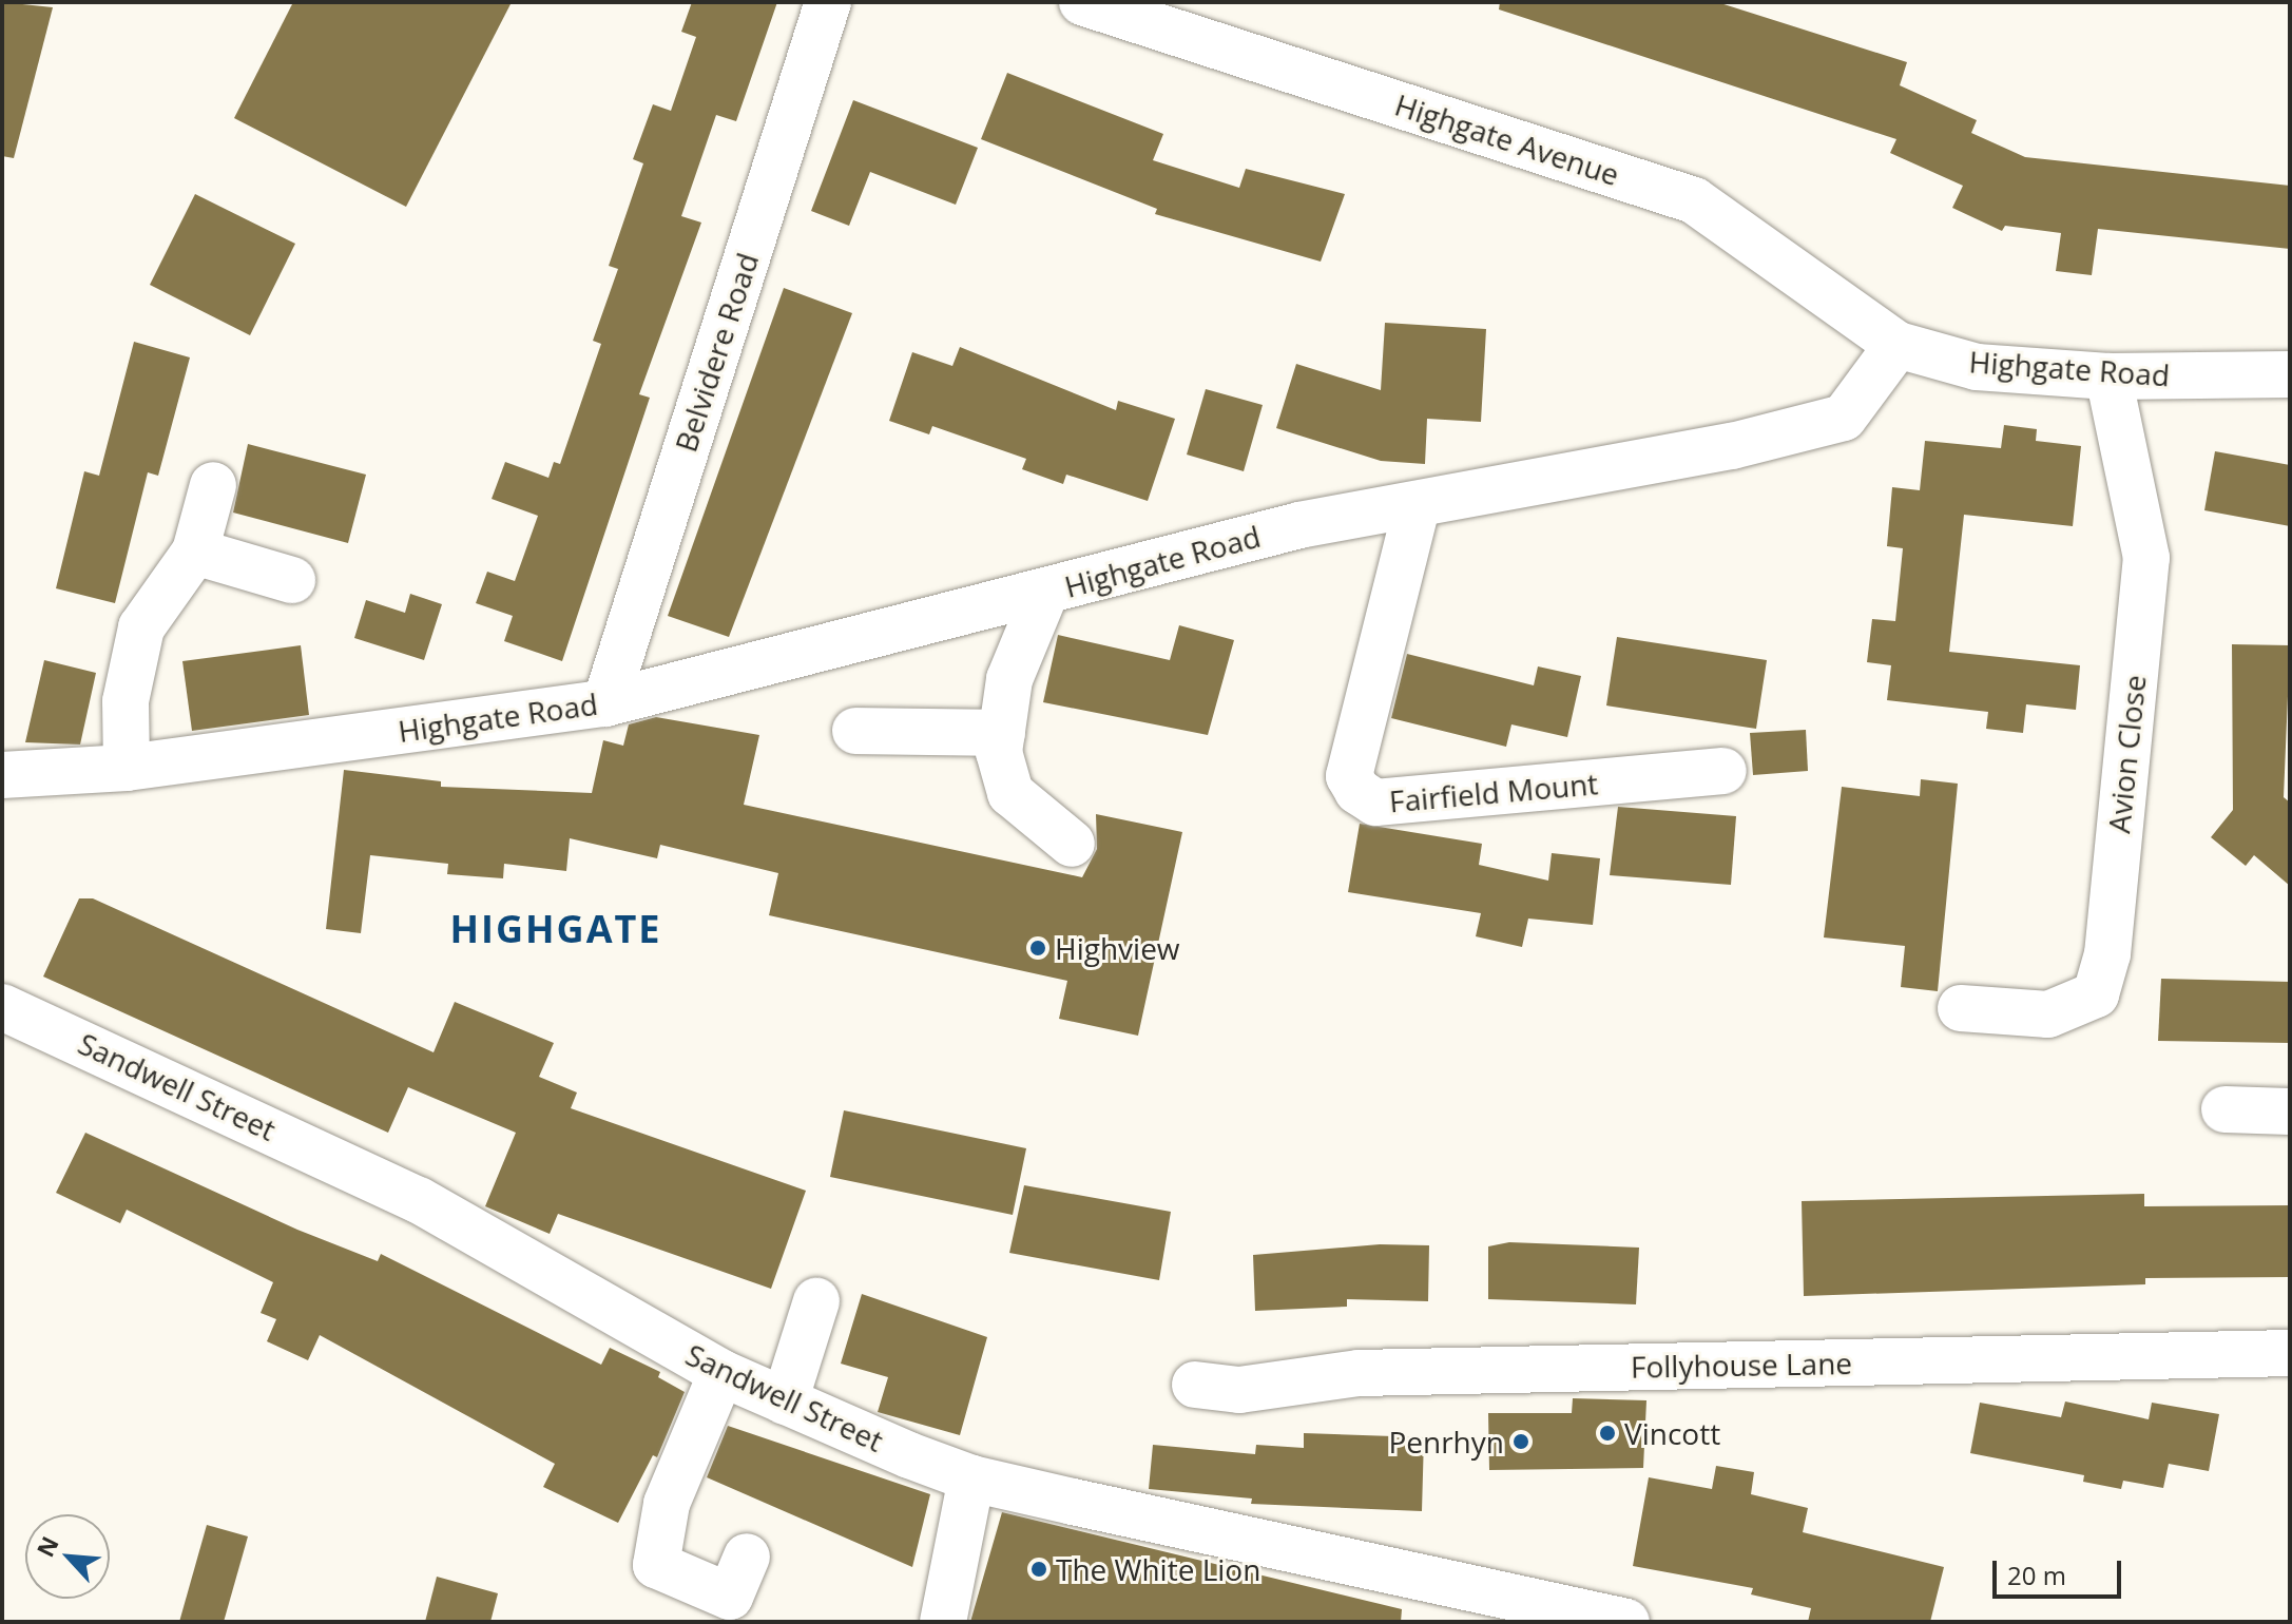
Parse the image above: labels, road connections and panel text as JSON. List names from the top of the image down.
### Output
{
  "streets": {
    "street": [
      "Highgate Avenue",
      "Belvidere Road",
      "Highgate Road",
      "Avion Close",
      "Fairfield Mount",
      "Sandwell Street",
      "Follyhouse Lane"
    ]
  },
  "crossings": [
    ["Highgate Avenue", "Highgate Road"],
    ["Belvidere Road", "Highgate Road"],
    ["Highgate Road", "Avion Close"],
    ["Highgate Road", "Fairfield Mount"]
  ],
  "districts": ["HIGHGATE"],
  "places": [
    "Highview",
    "Vincott",
    "Penrhyn",
    "The White Lion"
  ],
  "scale_bar": "20 m",
  "north": "top left"
}
